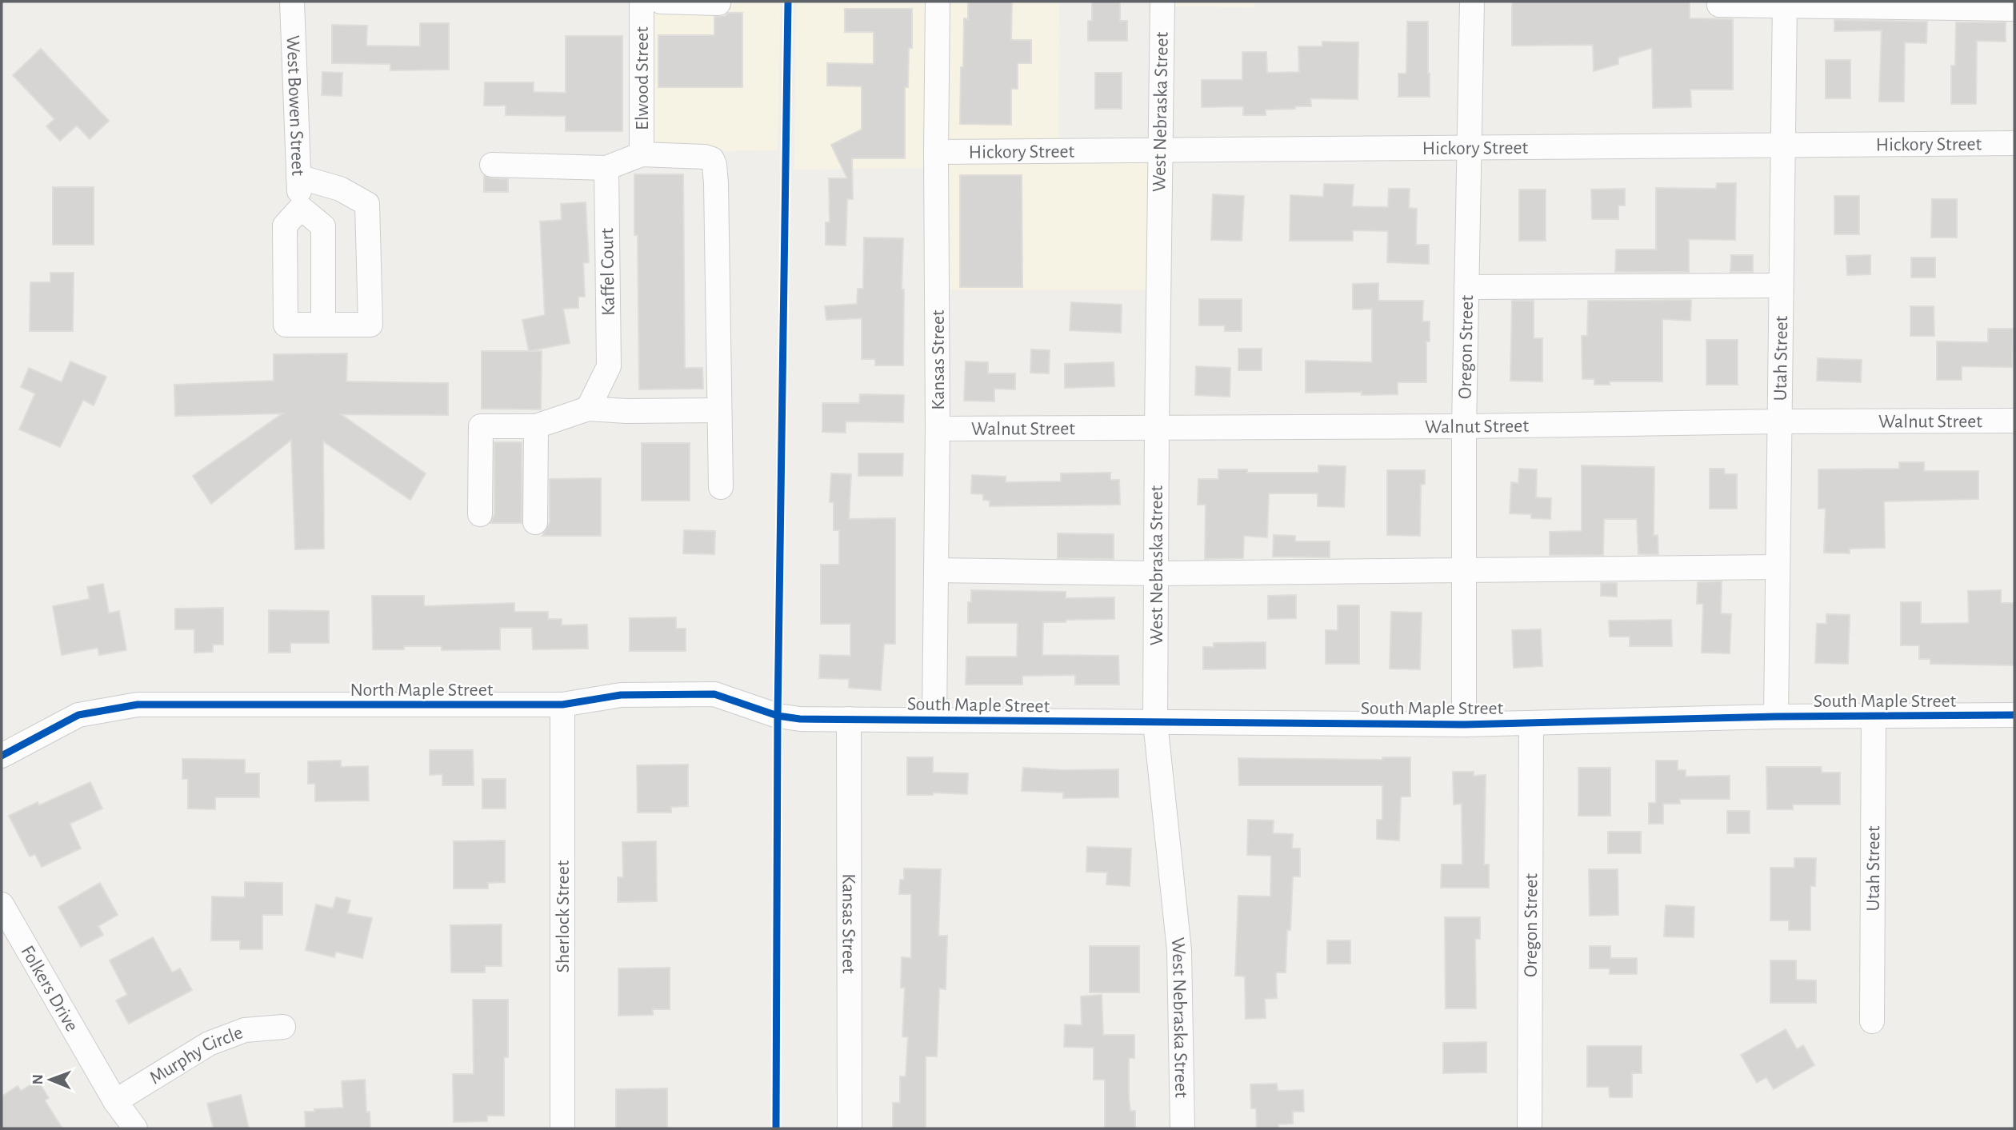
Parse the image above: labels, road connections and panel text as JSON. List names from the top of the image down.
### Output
{
  "streets": {
    "street": [
      "Elwood Street",
      "West Bowen Street",
      "West Nebraska Street",
      "Hickory Street",
      "Kaffel Court",
      "Oregon Street",
      "Utah Street",
      "Kansas Street",
      "Walnut Street",
      "North Maple Street",
      "South Maple Street",
      "Sherlock Street",
      "Folkers Drive",
      "Murphy Circle"
    ]
  },
  "crossings": [
    ["West Nebraska Street", "Hickory Street"],
    ["West Nebraska Street", "Walnut Street"],
    ["West Nebraska Street", "South Maple Street"],
    ["Hickory Street", "Oregon Street"],
    ["Hickory Street", "Utah Street"],
    ["Hickory Street", "Kansas Street"],
    ["Oregon Street", "Walnut Street"],
    ["Oregon Street", "South Maple Street"],
    ["Utah Street", "Walnut Street"],
    ["Utah Street", "South Maple Street"],
    ["Kansas Street", "Walnut Street"],
    ["Kansas Street", "North Maple Street"],
    ["Kansas Street", "South Maple Street"],
    ["North Maple Street", "South Maple Street"],
    ["North Maple Street", "Sherlock Street"],
    ["Folkers Drive", "Murphy Circle"]
  ],
  "north": "left"
}
